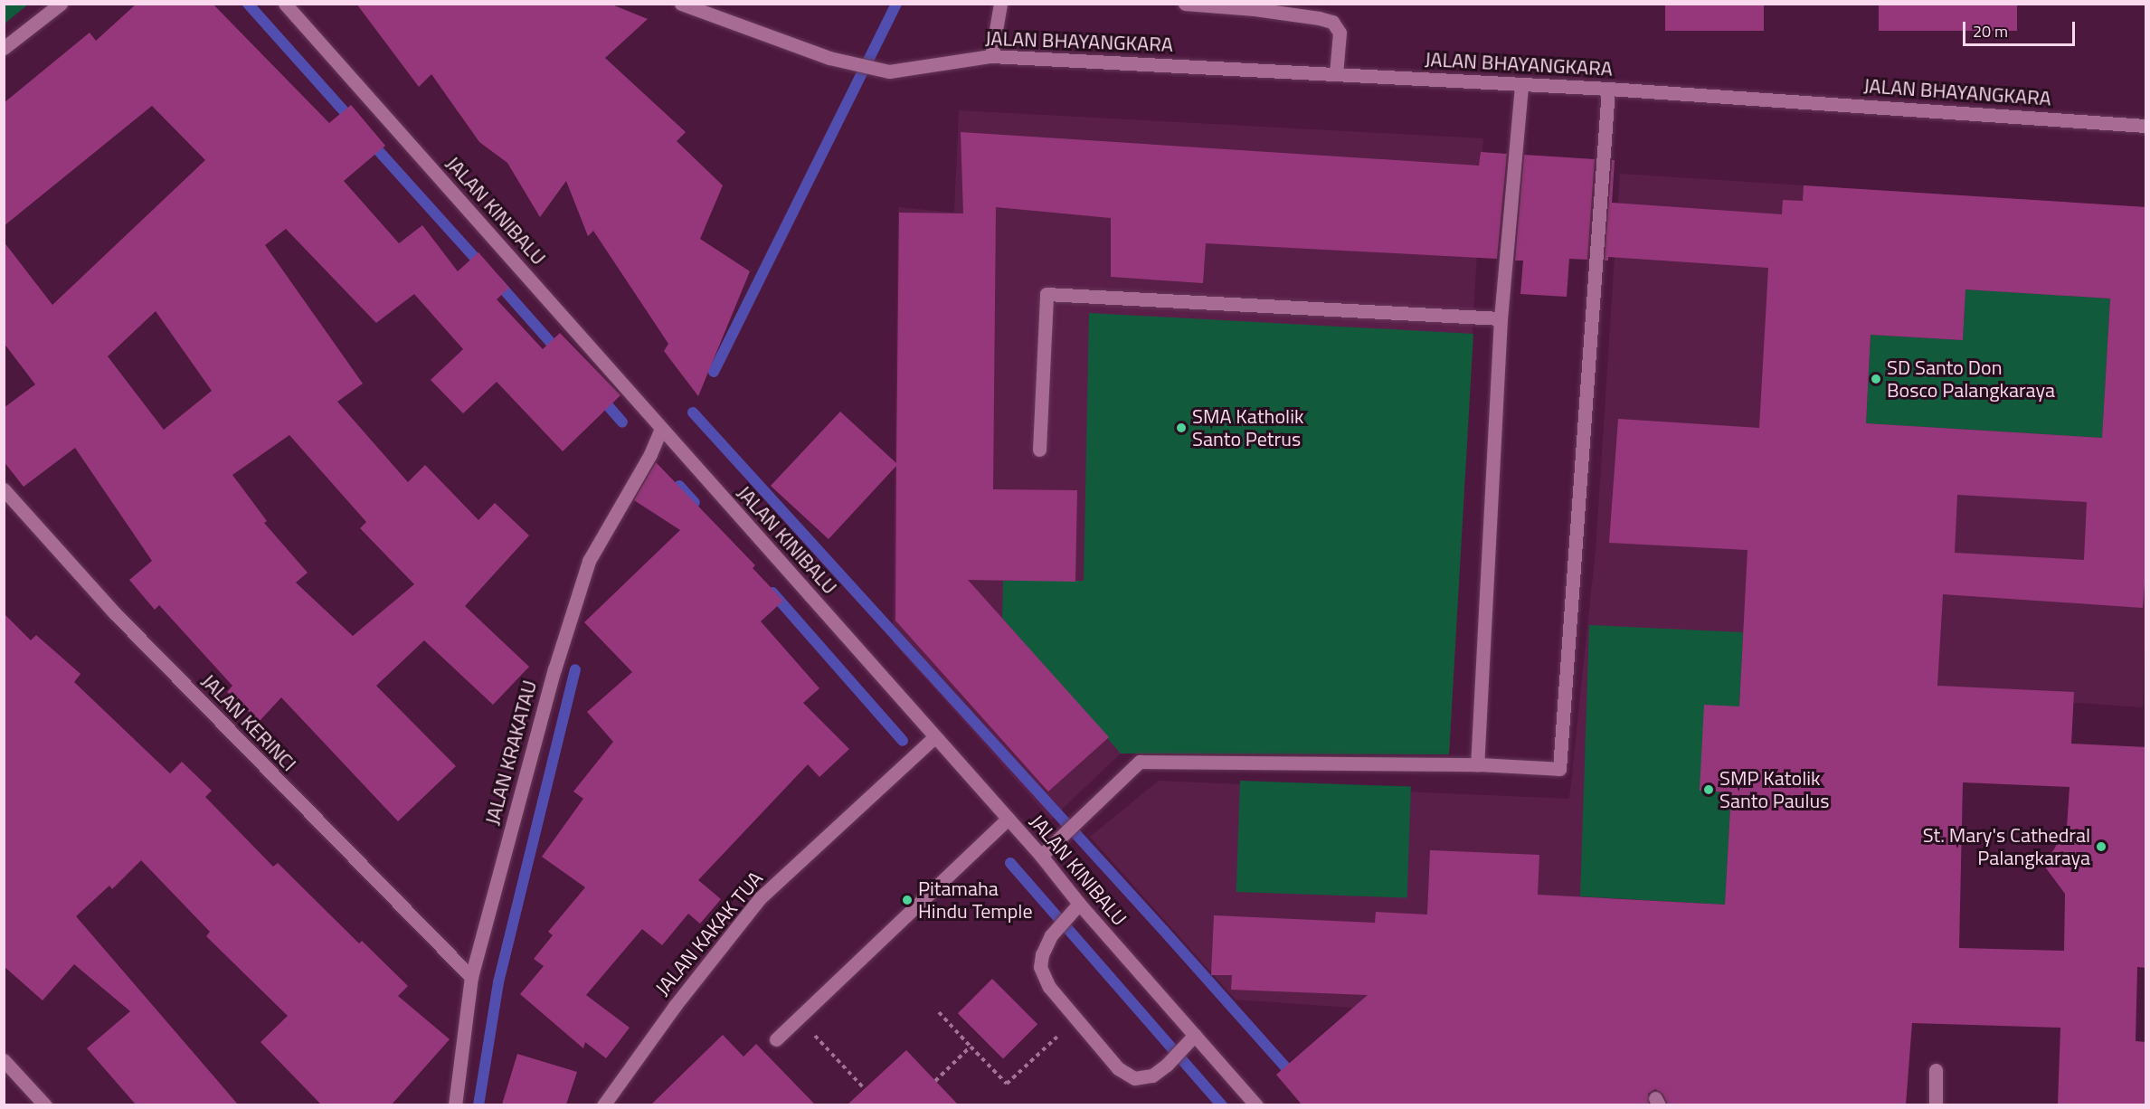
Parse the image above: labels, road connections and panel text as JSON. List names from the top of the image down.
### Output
{
  "streets": {
    "street": [
      "JALAN BHAYANGKARA",
      "JALAN KINIBALU",
      "JALAN KERINCI",
      "JALAN KRAKATAU",
      "JALAN KAKAK TUA"
    ]
  },
  "crossings": [
    ["JALAN KINIBALU", "JALAN KRAKATAU"],
    ["JALAN KINIBALU", "JALAN KAKAK TUA"],
    ["JALAN KERINCI", "JALAN KRAKATAU"]
  ],
  "places": [
    "SD Santo Don Bosco Palangkaraya",
    "SMA Katholik Santo Petrus",
    "SMP Katolik Santo Paulus",
    "St. Mary's Cathedral Palangkaraya",
    "Pitamaha Hindu Temple"
  ],
  "scale_bar": "20 m"
}
